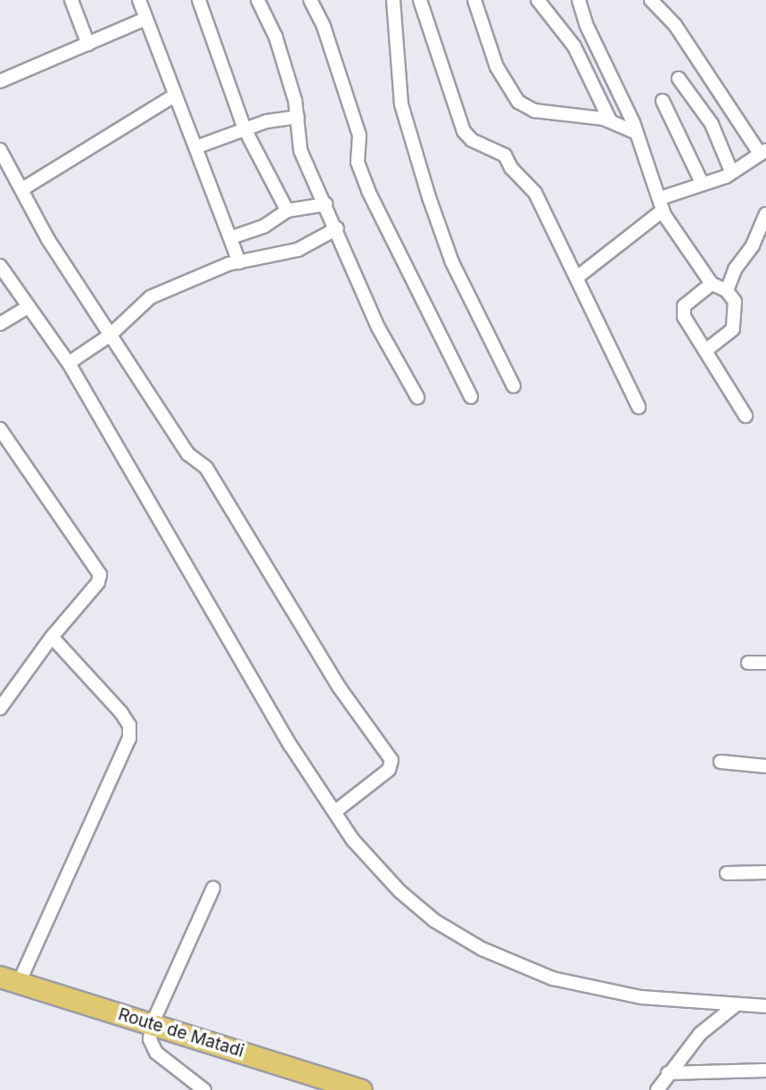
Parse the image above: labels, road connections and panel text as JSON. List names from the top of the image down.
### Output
{
  "streets": {
    "highway": ["Route de Matadi"]
  }
}
